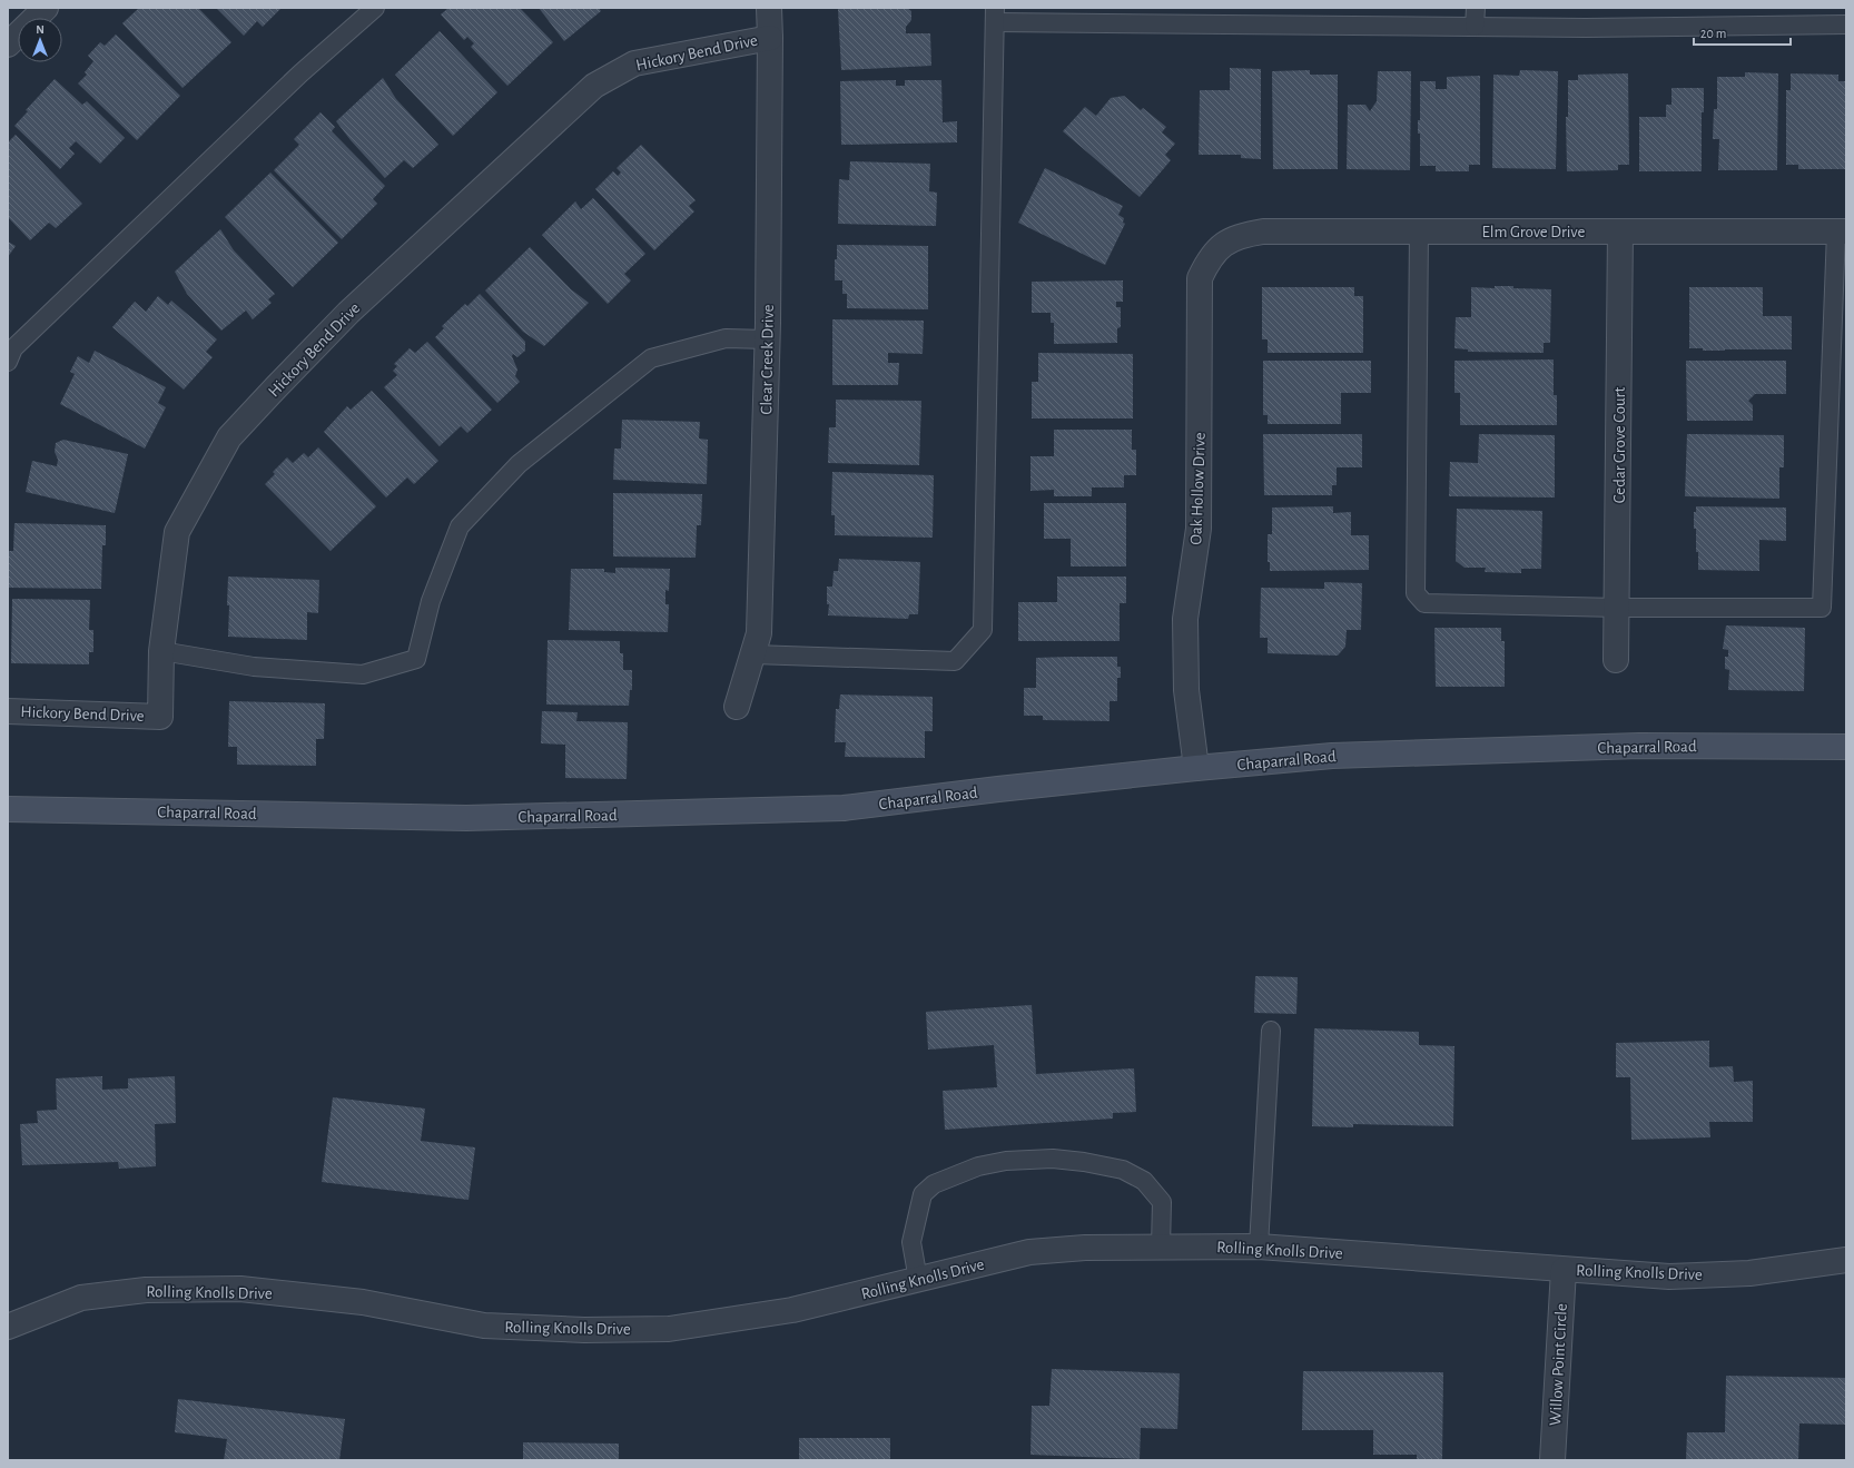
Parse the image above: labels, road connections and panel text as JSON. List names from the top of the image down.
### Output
{
  "streets": {
    "main road": ["Chaparral Road"],
    "street": [
      "Hickory Bend Drive",
      "Elm Grove Drive",
      "Clear Creek Drive",
      "Cedar Grove Court",
      "Oak Hollow Drive",
      "Rolling Knolls Drive",
      "Willow Point Circle"
    ]
  },
  "crossings": [
    ["Hickory Bend Drive", "Clear Creek Drive"],
    ["Elm Grove Drive", "Cedar Grove Court"],
    ["Elm Grove Drive", "Oak Hollow Drive"],
    ["Oak Hollow Drive", "Chaparral Road"],
    ["Rolling Knolls Drive", "Willow Point Circle"]
  ],
  "scale_bar": "20 m",
  "north": "top"
}
